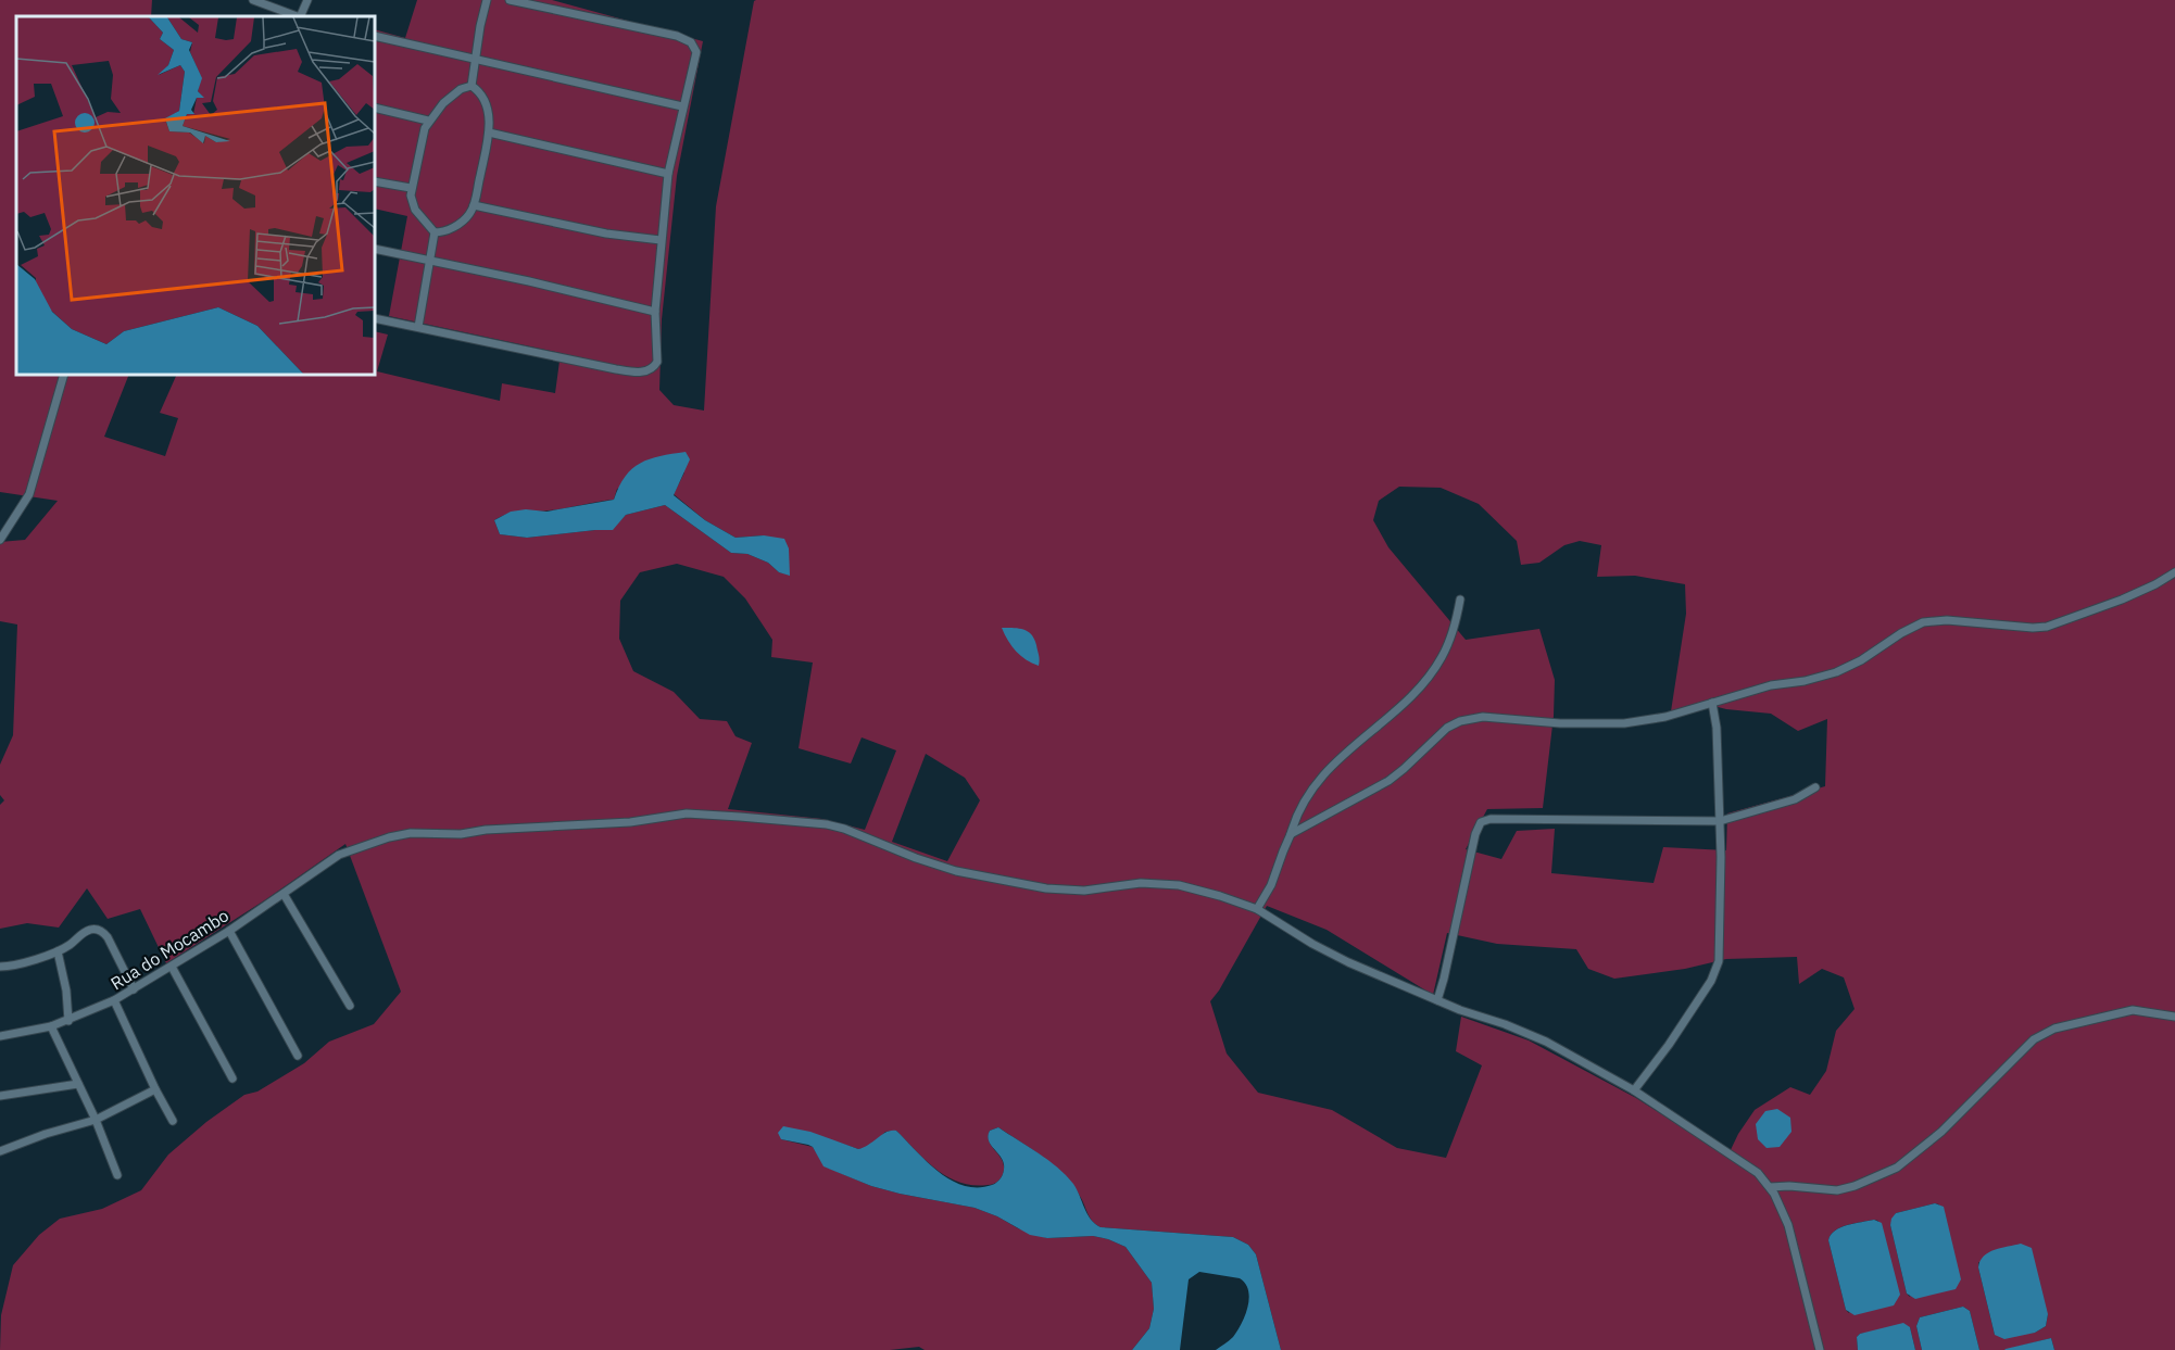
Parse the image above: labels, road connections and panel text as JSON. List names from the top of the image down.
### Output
{
  "streets": {
    "street": ["Rua do Mocambo"]
  }
}
